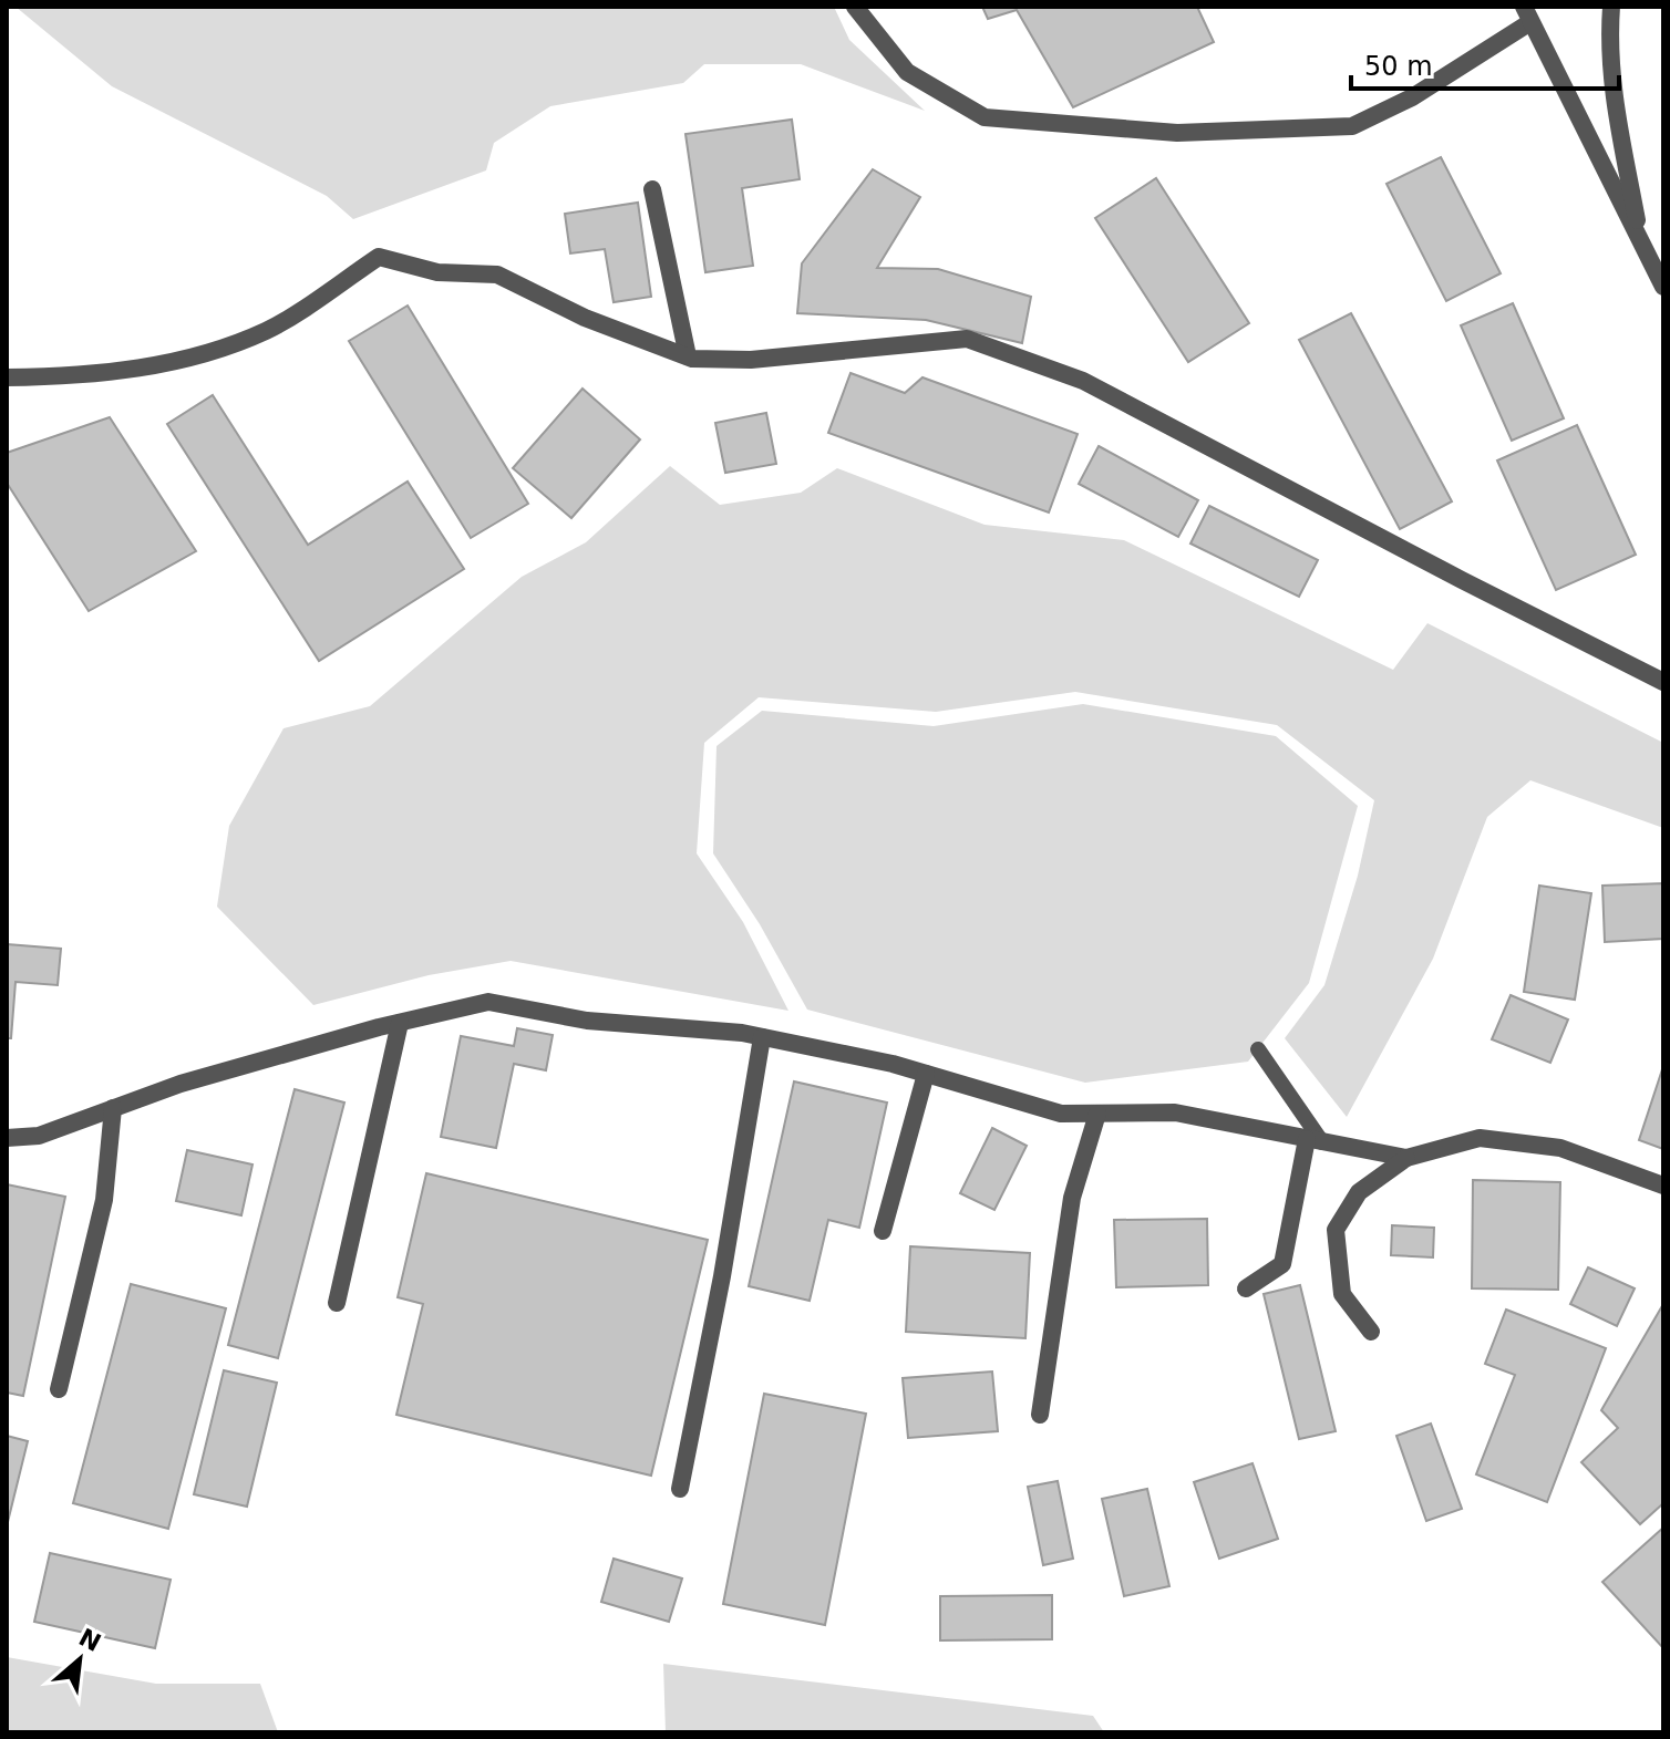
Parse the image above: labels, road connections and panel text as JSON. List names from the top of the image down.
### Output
{
  "scale_bar": "50 m",
  "north": "top right"
}
